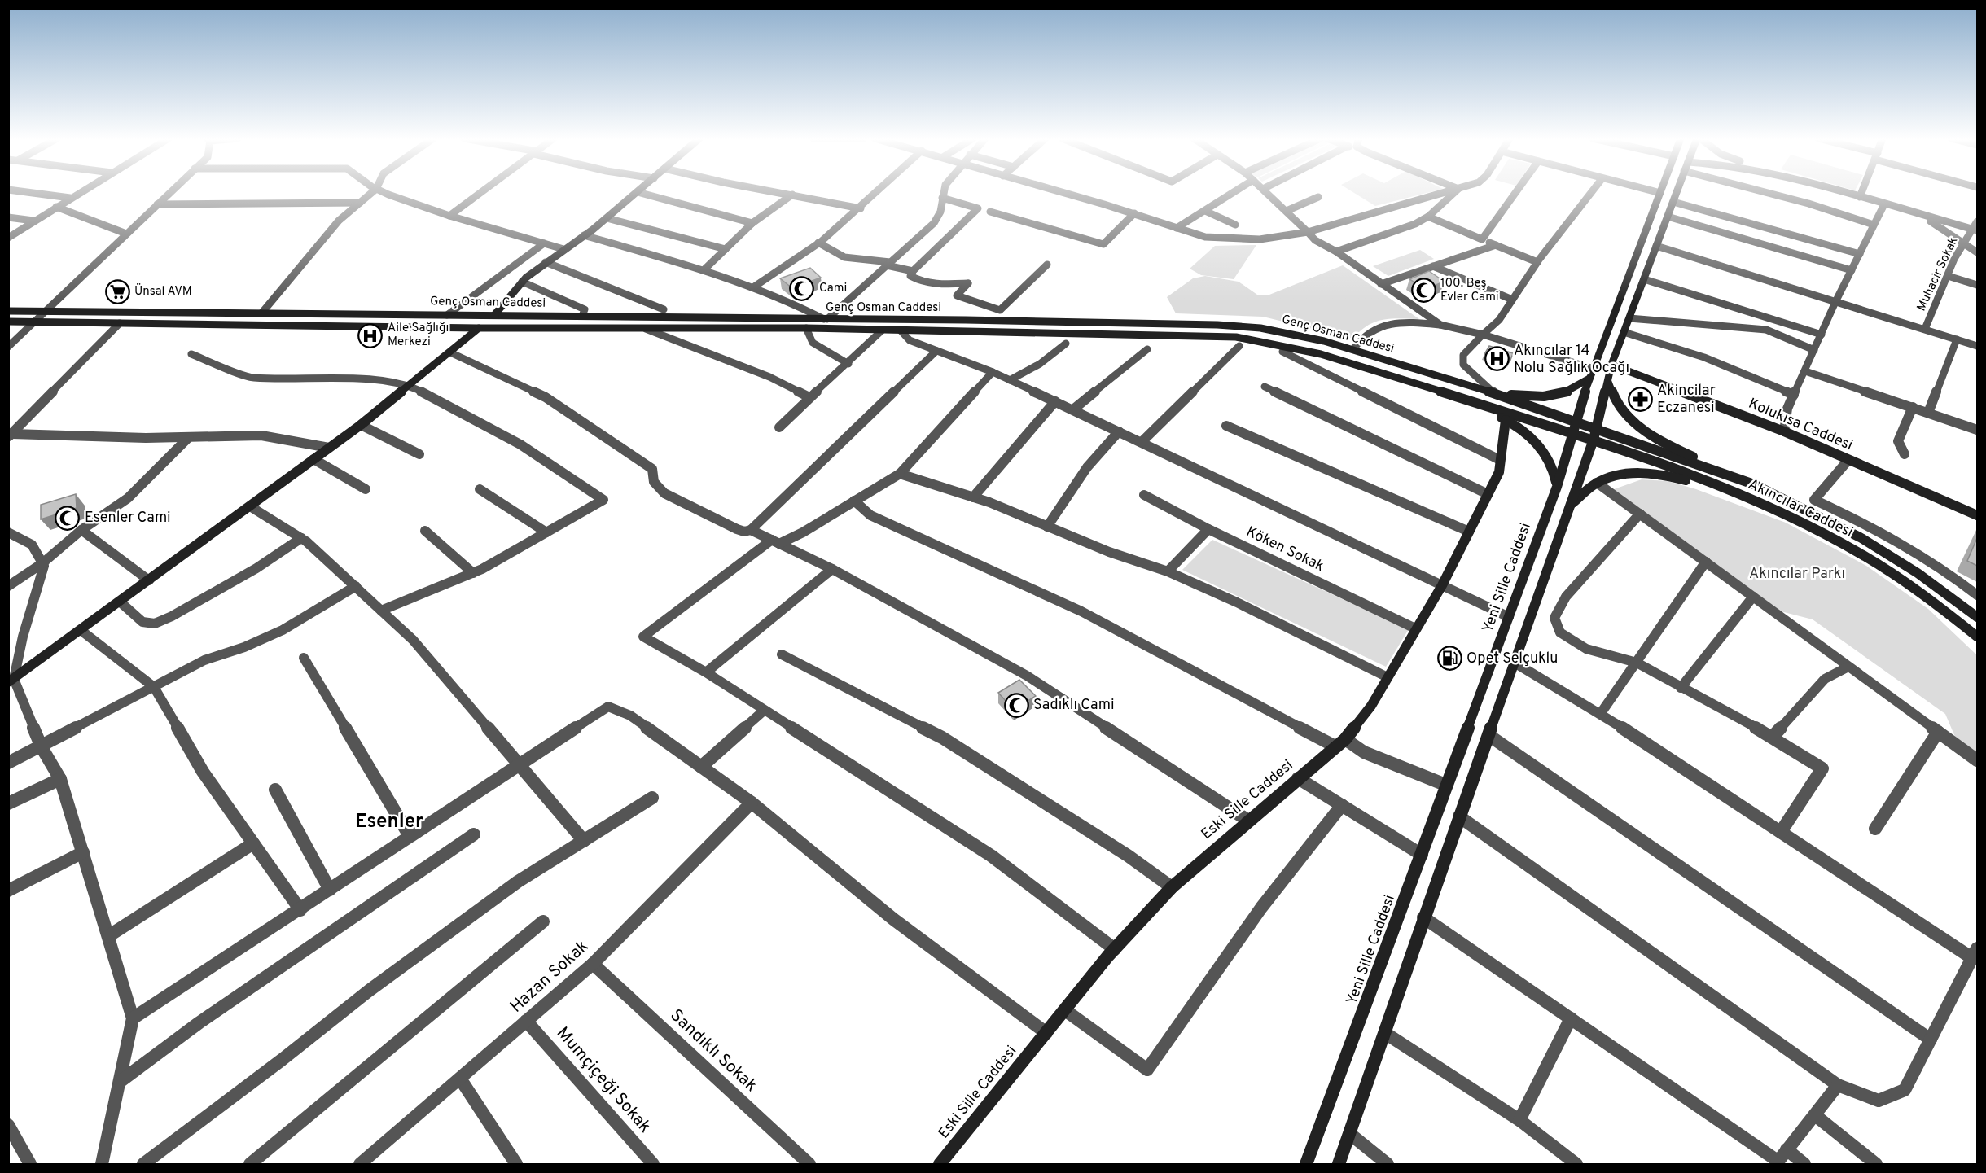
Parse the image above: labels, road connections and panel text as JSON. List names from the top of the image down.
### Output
{
  "streets": {
    "main road": [
      "Genç Osman Caddesi",
      "Kolukısa Caddesi",
      "Akıncılar Caddesi",
      "Yeni Sille Caddesi",
      "Eski Sille Caddesi"
    ],
    "street": [
      "Muhacir Sokak",
      "Köken Sokak",
      "Hazan Sokak",
      "Sandıklı Sokak",
      "Mumçiçeği Sokak"
    ]
  },
  "crossings": [
    ["Genç Osman Caddesi", "Akıncılar Caddesi"],
    ["Genç Osman Caddesi", "Yeni Sille Caddesi"],
    ["Köken Sokak", "Eski Sille Caddesi"],
    ["Hazan Sokak", "Sandıklı Sokak"],
    ["Hazan Sokak", "Mumçiçeği Sokak"]
  ],
  "districts": ["Esenler"],
  "parks": ["Akıncılar Parkı"],
  "places": {
    "mosque": [
      "Cami",
      "100. Beş Evler Cami",
      "Esenler Cami",
      "Sadıklı Cami"
    ],
    "supermarket": ["Ünsal AVM"],
    "hospital": ["Aile Sağlığı Merkezi", "Akıncılar 14 Nolu Sağlık Ocağı"],
    "pharmacy": ["Akincilar Eczanesi"],
    "fuel station": ["Opet Selçuklu"]
  }
}
